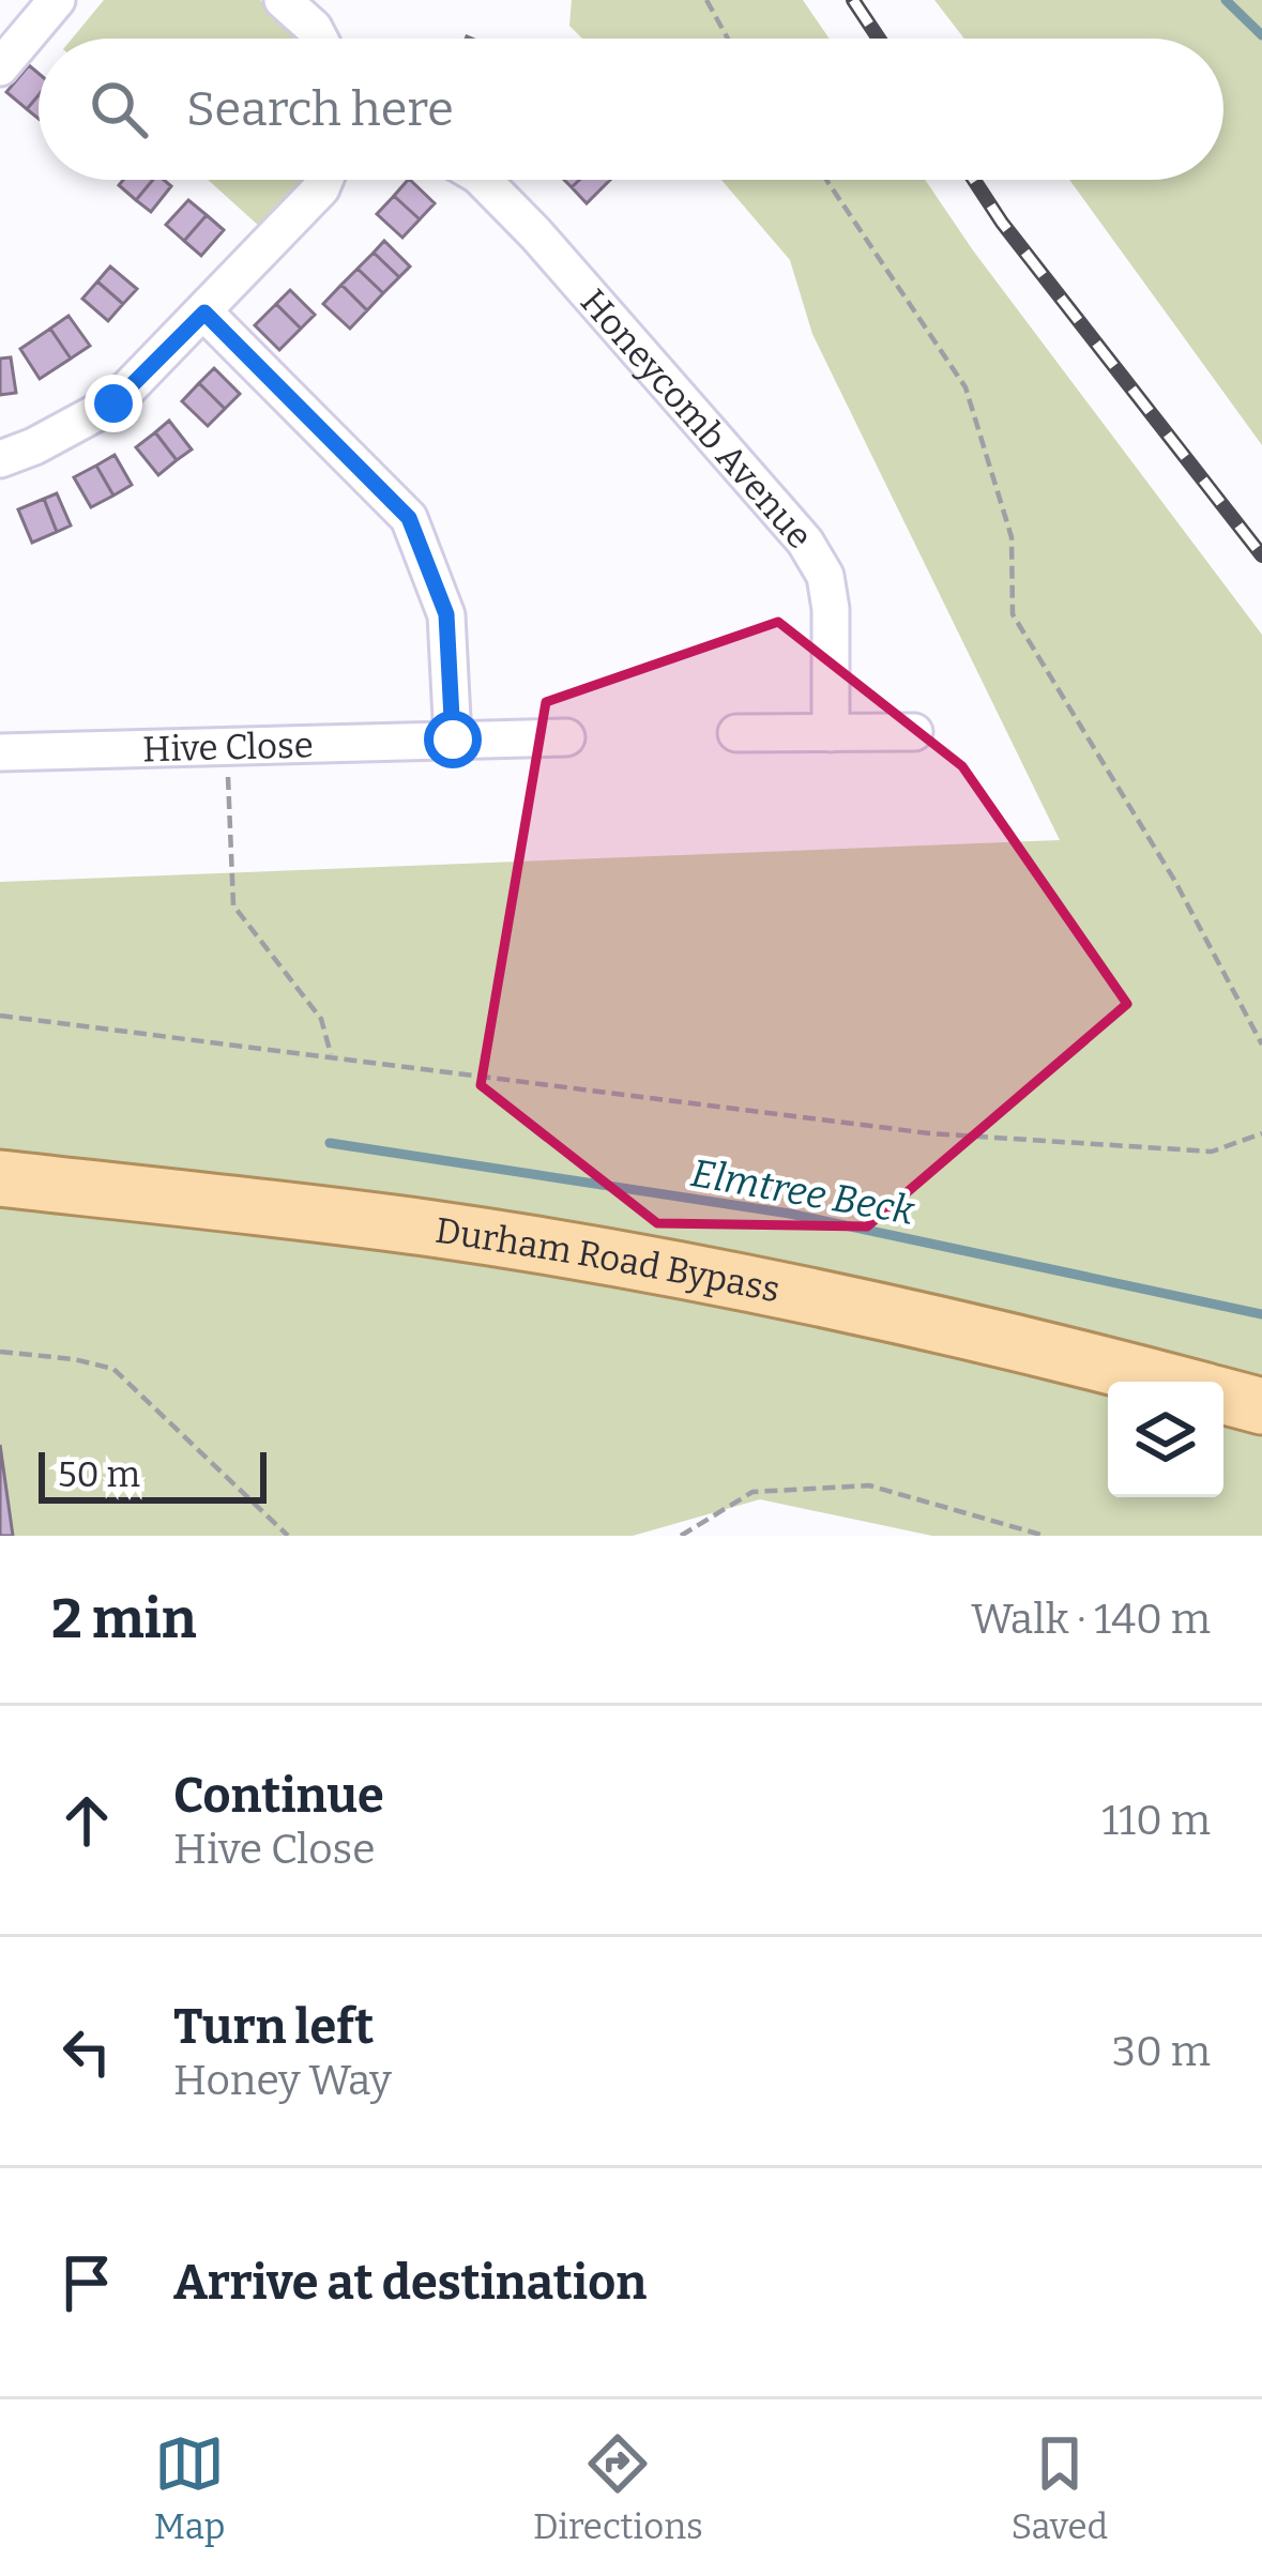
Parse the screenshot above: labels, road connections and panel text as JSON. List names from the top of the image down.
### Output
{
  "streets": {
    "main road": ["Durham Road Bypass"],
    "street": ["Honeycomb Avenue", "Hive Close"]
  },
  "water": ["Elmtree Beck"],
  "scale_bar": "50 m",
  "page": {
    "search": "Search here",
    "scale": "50 m",
    "heading": ["2 min", "Walk · 140 m"],
    "list": [
      ["Continue", "Hive Close", "110 m"],
      ["Turn left", "Honey Way", "30 m"],
      "Arrive at destination"
    ],
    "nav": ["Map", "Directions", "Saved"]
  }
}
